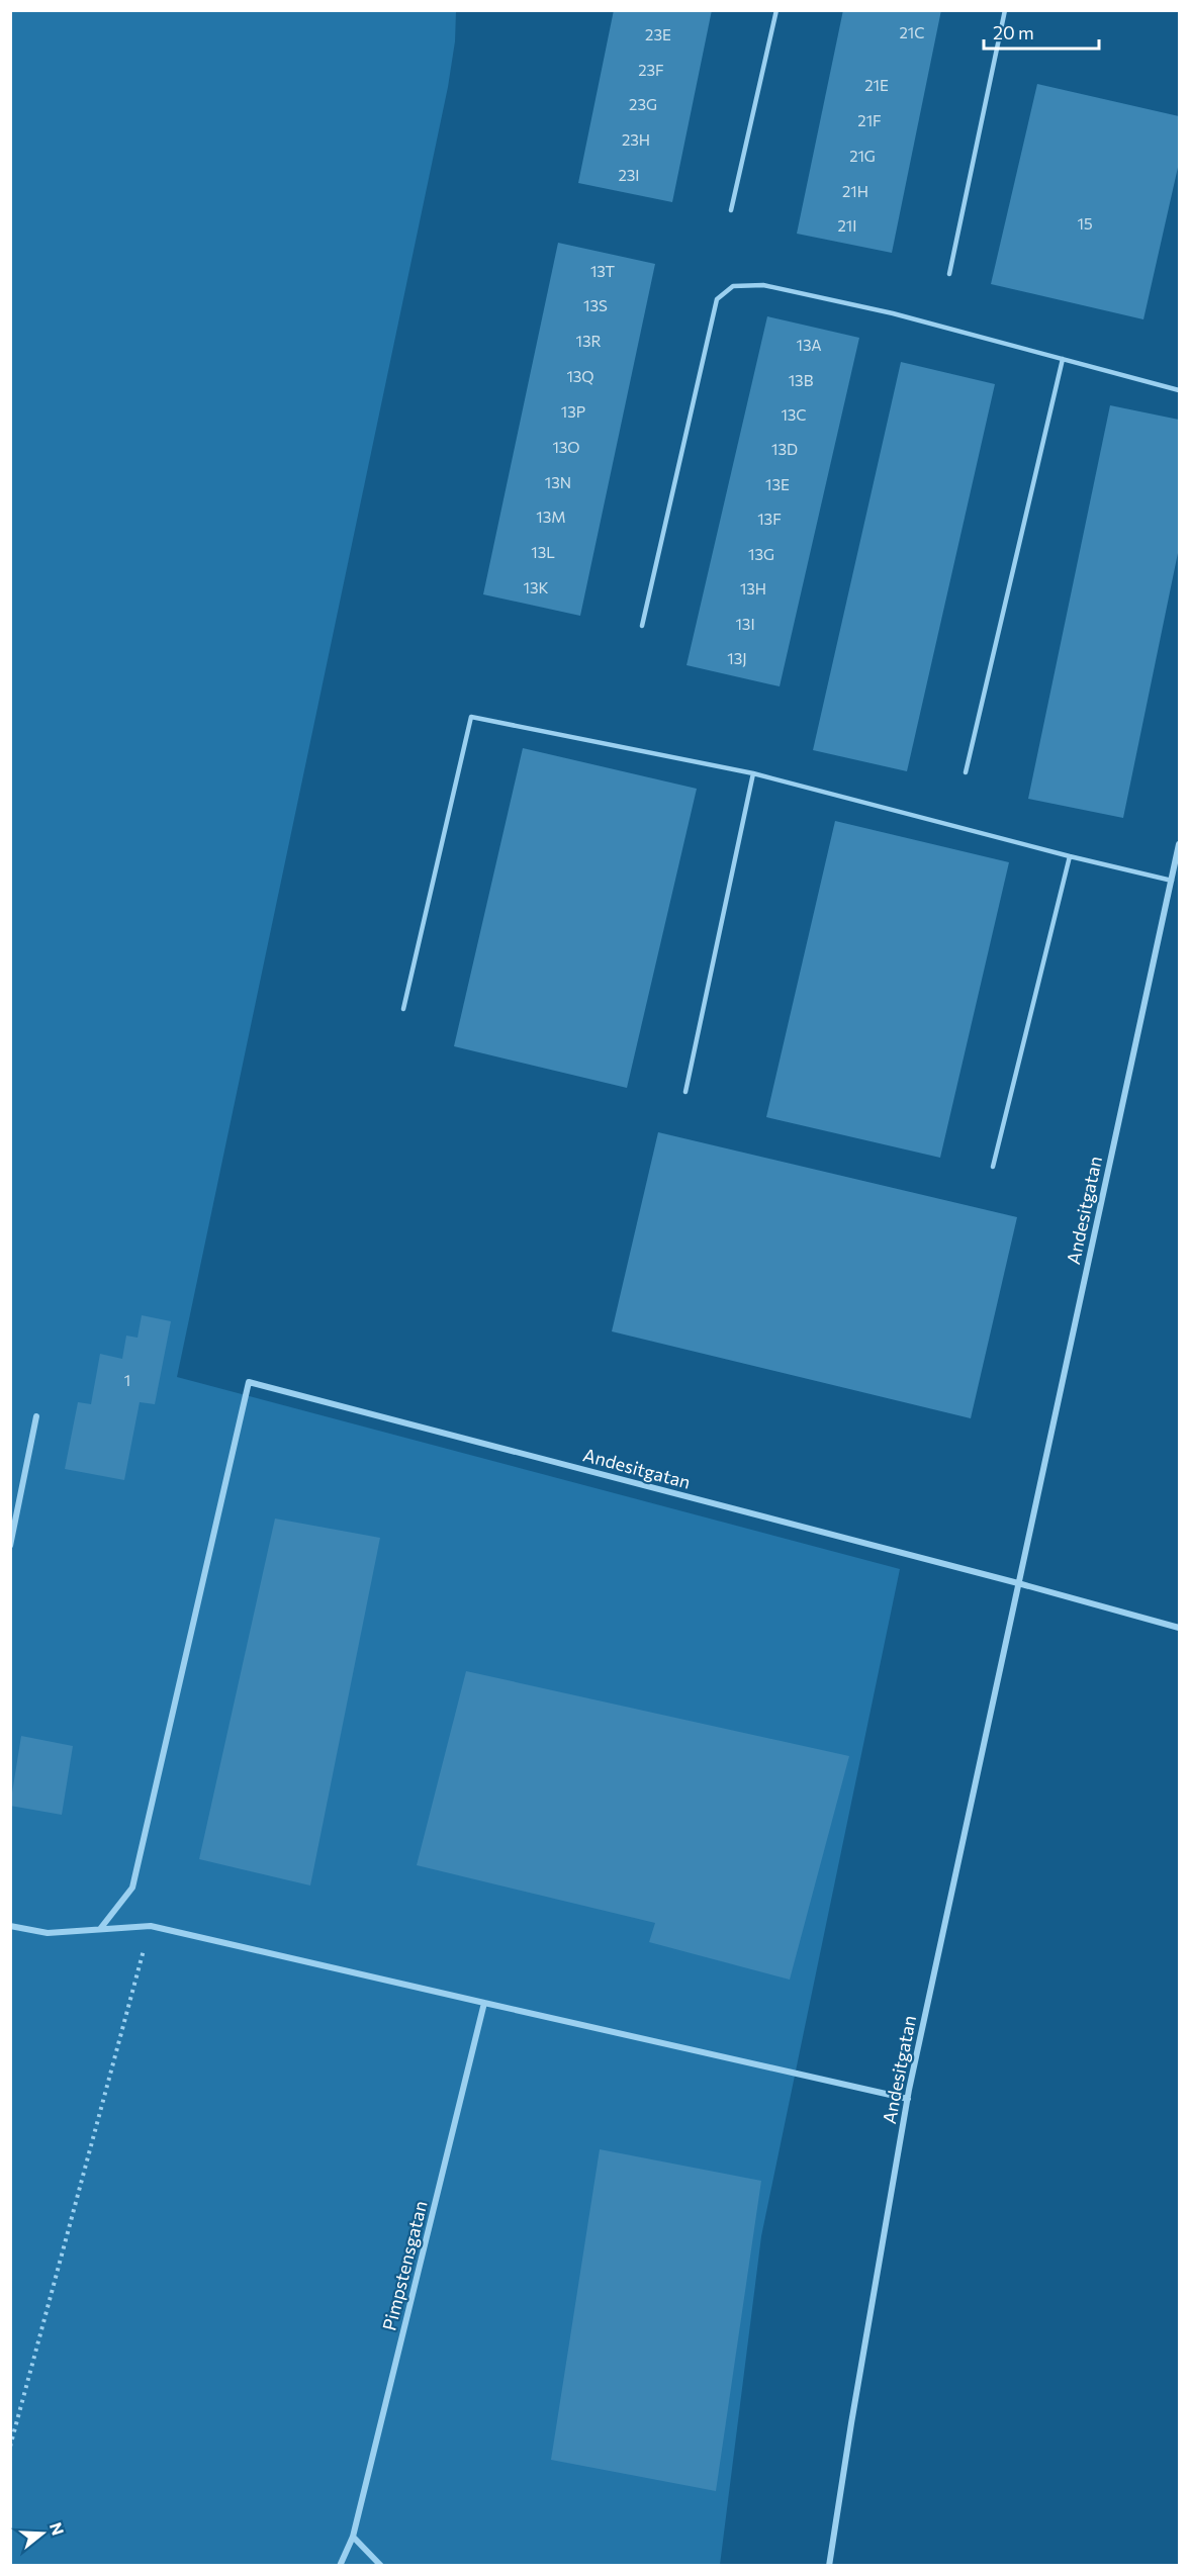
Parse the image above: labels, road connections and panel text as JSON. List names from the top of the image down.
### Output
{
  "streets": {
    "street": ["Andesitgatan", "Pimpstensgatan"]
  },
  "house_numbers": [
    "21C",
    "23E",
    "23F",
    "21E",
    "23G",
    "21F",
    "23H",
    "21G",
    "23I",
    "21H",
    "15",
    "21I",
    "13T",
    "13S",
    "13R",
    "13A",
    "13Q",
    "13B",
    "13P",
    "13C",
    "13O",
    "13D",
    "13N",
    "13E",
    "13M",
    "13F",
    "13L",
    "13G",
    "13K",
    "13H",
    "13I",
    "13J",
    "1"
  ],
  "scale_bar": "20 m",
  "north": "right"
}
